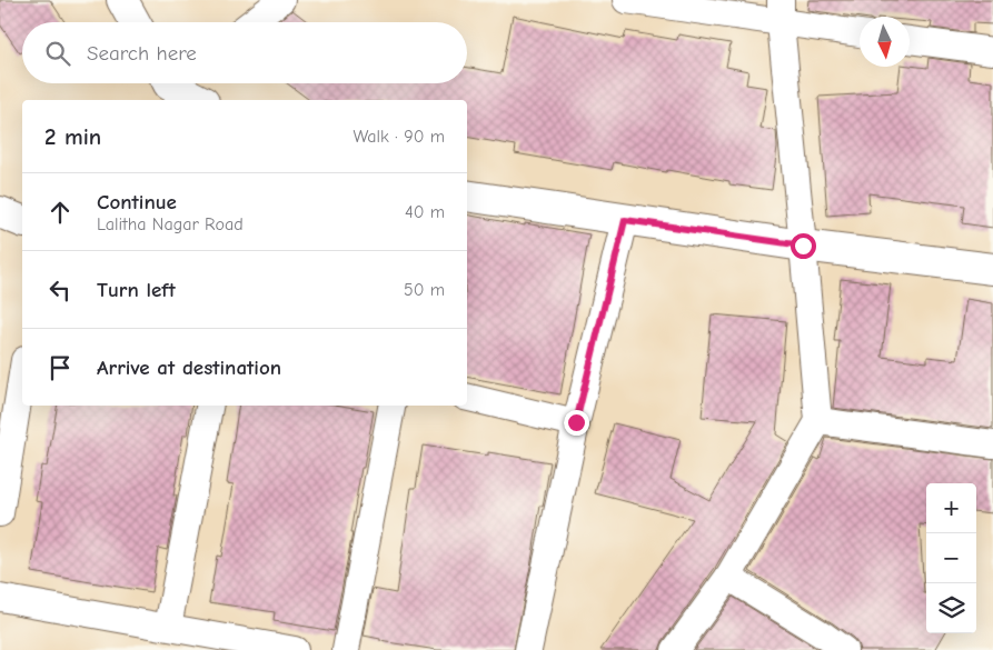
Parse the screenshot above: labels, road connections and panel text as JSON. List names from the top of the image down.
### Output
{
  "north": "bottom",
  "page": {
    "search": "Search here",
    "heading": ["2 min", "Walk · 90 m"],
    "list": [
      ["Continue", "Lalitha Nagar Road", "40 m"],
      ["Turn left", "50 m"],
      "Arrive at destination"
    ],
    "map_buttons": ["+", "−"]
  }
}
